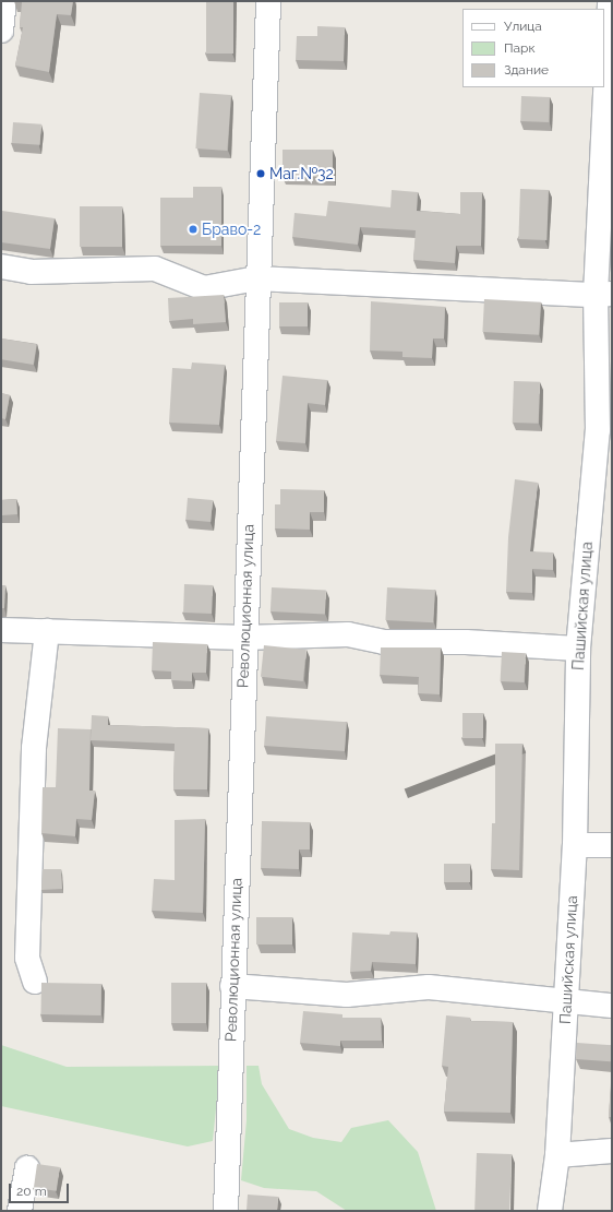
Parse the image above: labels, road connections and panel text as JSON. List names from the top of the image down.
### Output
{
  "streets": {
    "street": ["Революционная улица", "Пашийская улица"]
  },
  "places": ["Маг.№32", "Браво-2"],
  "legend": ["Улица", "Парк", "Здание"],
  "scale_bar": "20 m"
}
